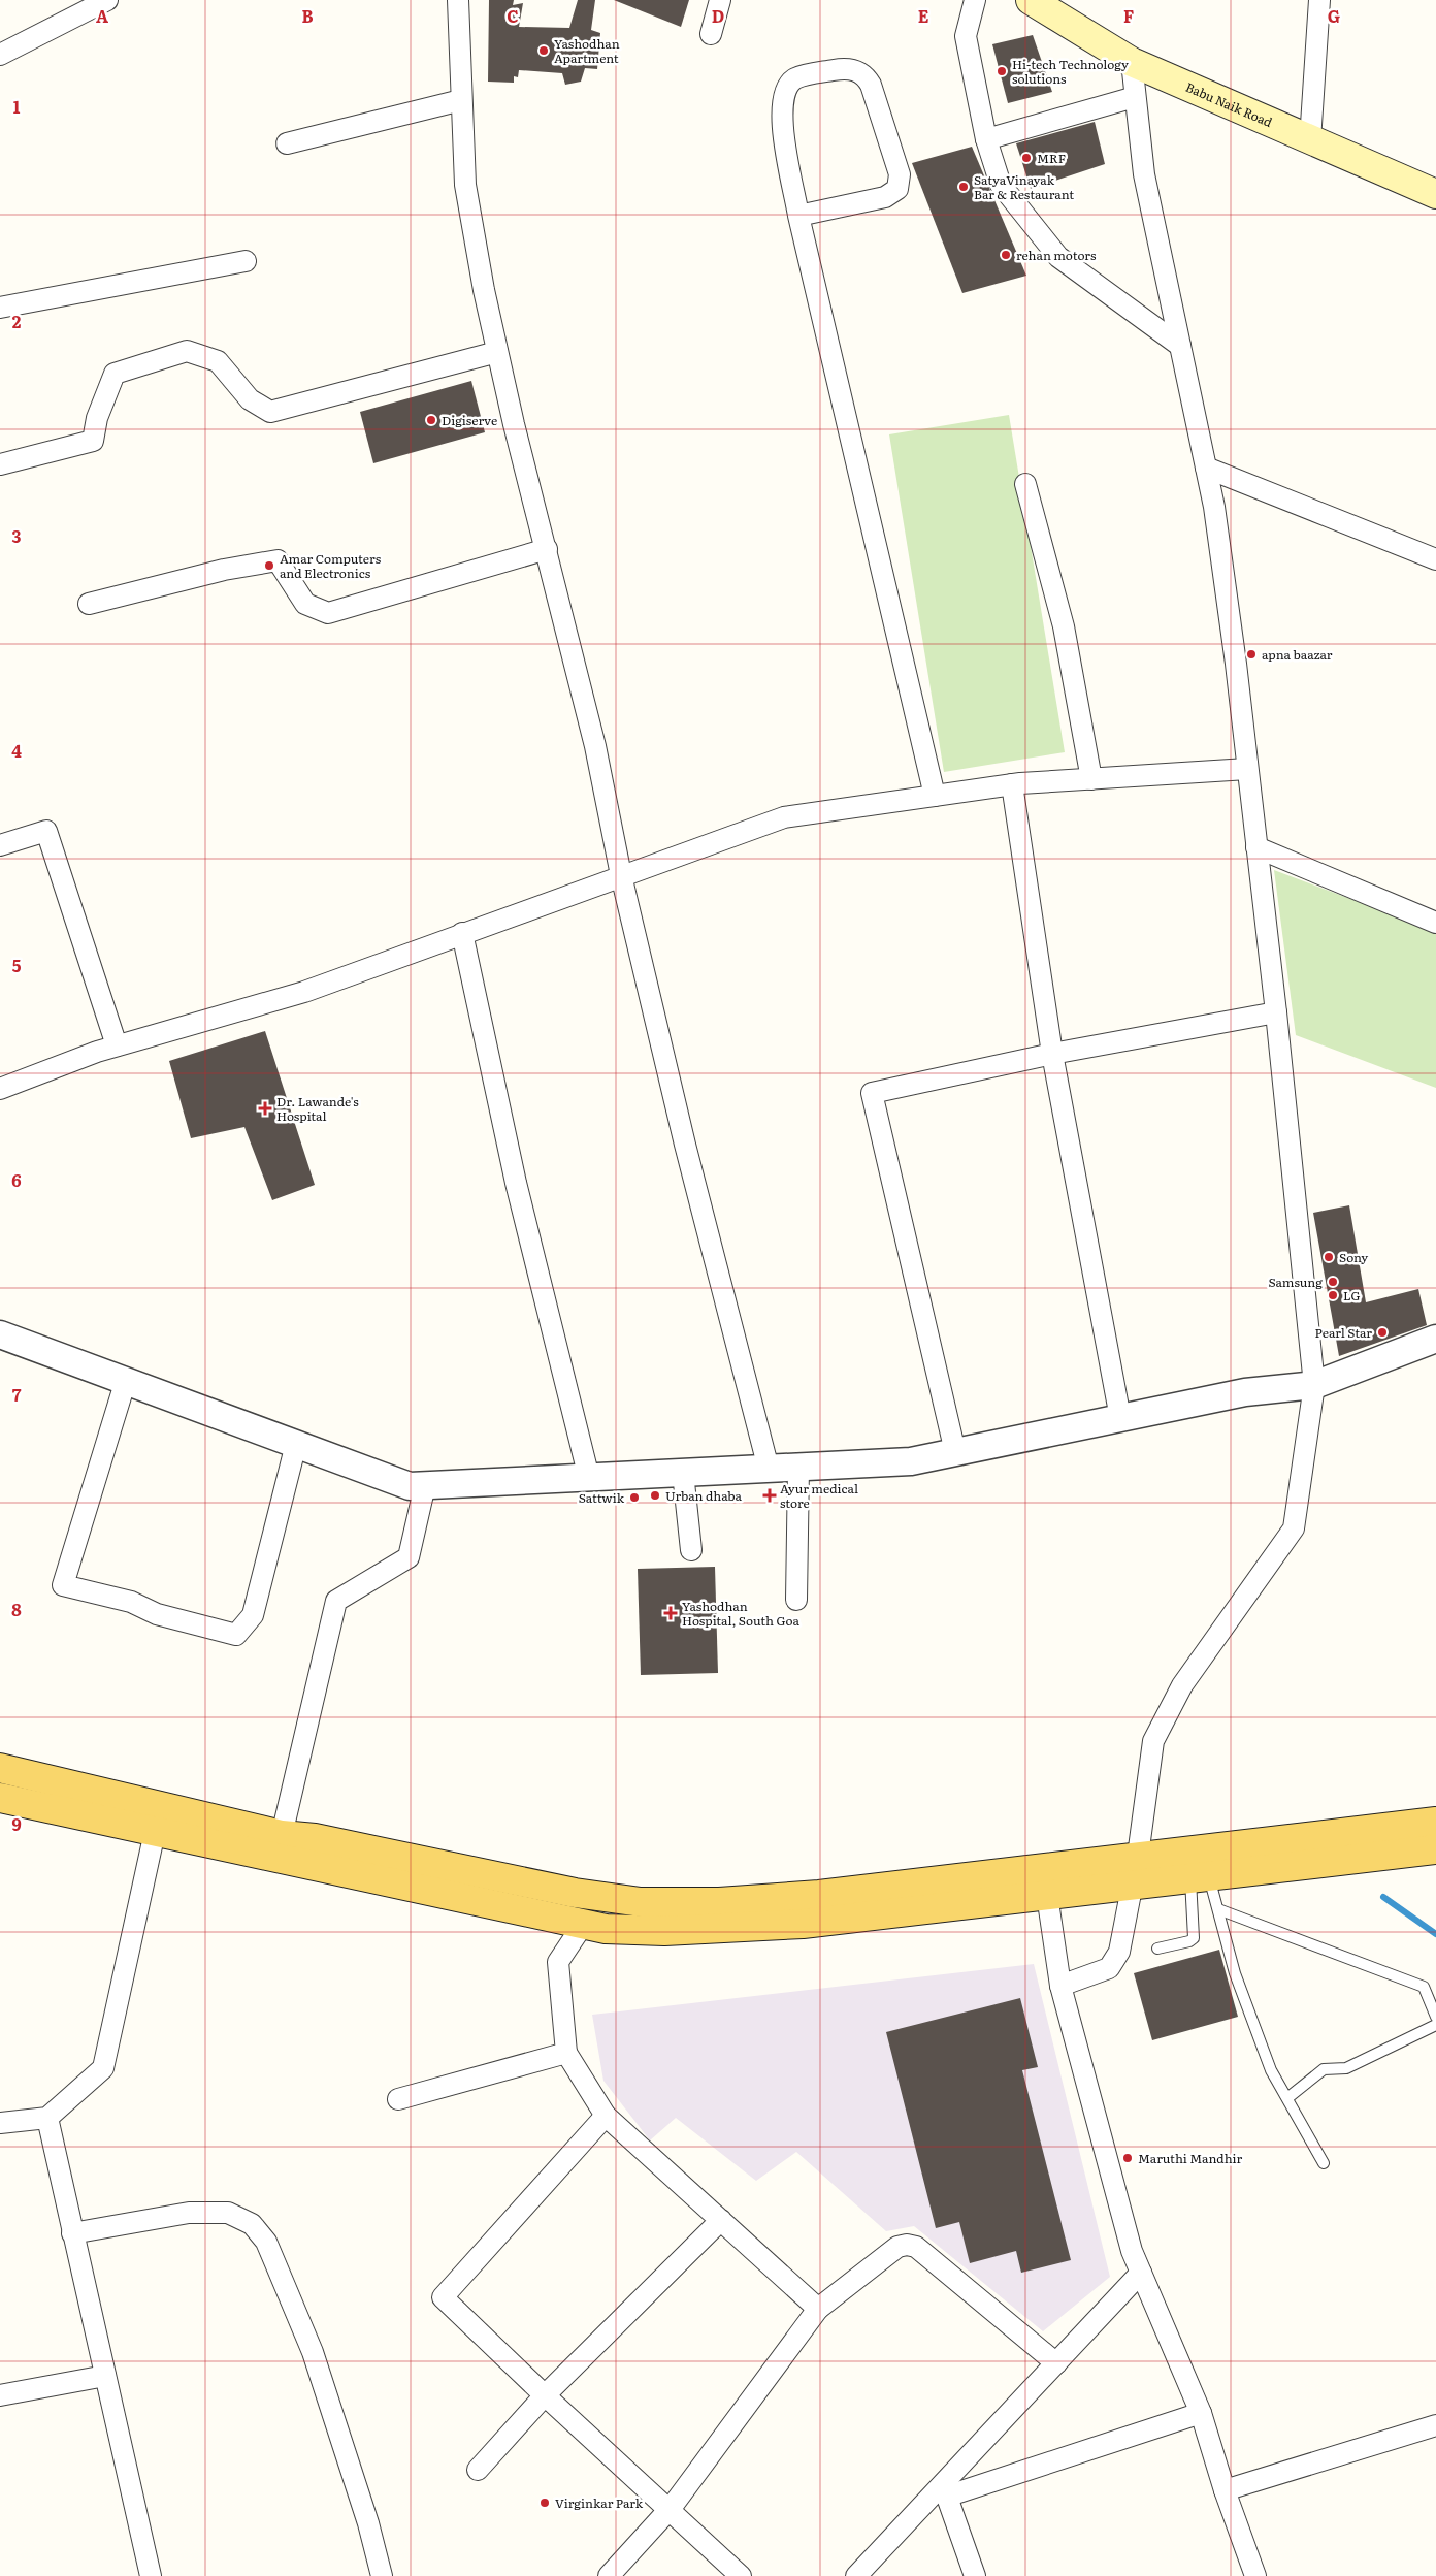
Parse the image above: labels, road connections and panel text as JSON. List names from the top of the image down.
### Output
{
  "streets": {
    "main road": ["Babu Naik Road"]
  },
  "places": {
    "other": [
      "Yashodhan Apartment",
      "Hi-tech Technology solutions",
      "MRF",
      "SatyaVinayak Bar & Restaurant",
      "rehan motors",
      "Digiserve",
      "Amar Computers and Electronics",
      "apna baazar",
      "Sony",
      "Samsung",
      "LG",
      "Pearl Star",
      "Urban dhaba",
      "Sattwik",
      "Maruthi Mandhir",
      "Virginkar Park"
    ],
    "health": ["Dr. Lawande's Hospital", "Ayur medical store", "Yashodhan Hospital, South Goa"]
  },
  "grid": {
    "columns": [
      "A",
      "B",
      "C",
      "D",
      "E",
      "F",
      "G"
    ],
    "rows": [
      "1",
      "2",
      "3",
      "4",
      "5",
      "6",
      "7",
      "8",
      "9"
    ]
  }
}
